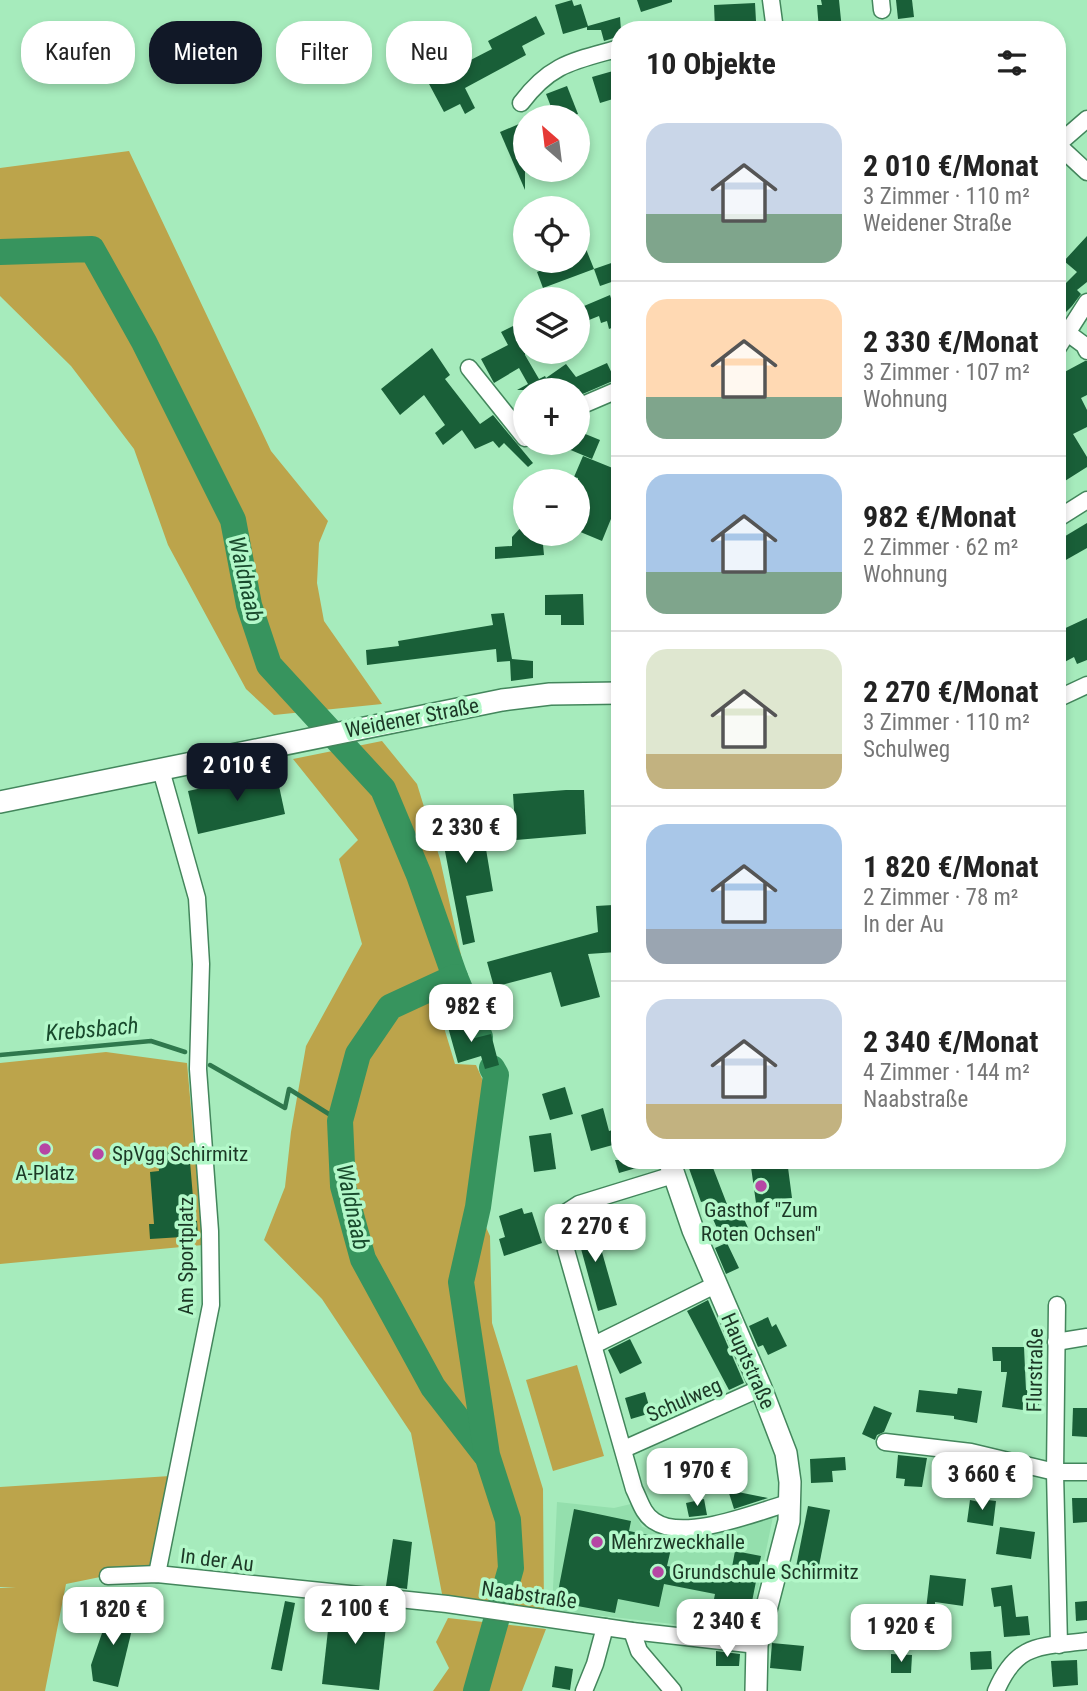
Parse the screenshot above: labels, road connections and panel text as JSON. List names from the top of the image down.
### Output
{
  "streets": {
    "street": [
      "Weidener Straße",
      "Am Sportplatz",
      "Hauptstraße",
      "Flurstraße",
      "Schulweg",
      "In der Au",
      "Naabstraße"
    ]
  },
  "crossings": [
    ["Weidener Straße", "Am Sportplatz"],
    ["Am Sportplatz", "In der Au"],
    ["Hauptstraße", "Schulweg"],
    ["Hauptstraße", "Naabstraße"],
    ["In der Au", "Naabstraße"]
  ],
  "water": ["Waldnaab", "Krebsbach"],
  "places": [
    "A-Platz",
    "SpVgg Schirmitz",
    "Gasthof \"Zum Roten Ochsen\"",
    "Mehrzweckhalle",
    "Grundschule Schirmitz"
  ],
  "north": "top left",
  "page": {
    "chip": [
      "Kaufen",
      "Mieten",
      "Filter",
      "Neu"
    ],
    "heading": "10 Objekte",
    "map_buttons": ["+", "−"],
    "list": [
      {
        "name": "2 010 €/Monat",
        "note": "3 Zimmer · 110 m² · Weidener Straße"
      },
      {
        "name": "2 330 €/Monat",
        "note": "3 Zimmer · 107 m² · Wohnung"
      },
      {
        "name": "982 €/Monat",
        "note": "2 Zimmer · 62 m² · Wohnung"
      },
      {
        "name": "2 270 €/Monat",
        "note": "3 Zimmer · 110 m² · Schulweg"
      },
      {
        "name": "1 820 €/Monat",
        "note": "2 Zimmer · 78 m² · In der Au"
      },
      {
        "name": "2 340 €/Monat",
        "note": "4 Zimmer · 144 m² · Naabstraße"
      }
    ],
    "price": [
      "2 010 €",
      "2 330 €",
      "982 €",
      "2 270 €",
      "1 970 €",
      "3 660 €",
      "2 100 €",
      "1 820 €",
      "2 340 €",
      "1 920 €"
    ]
  }
}
